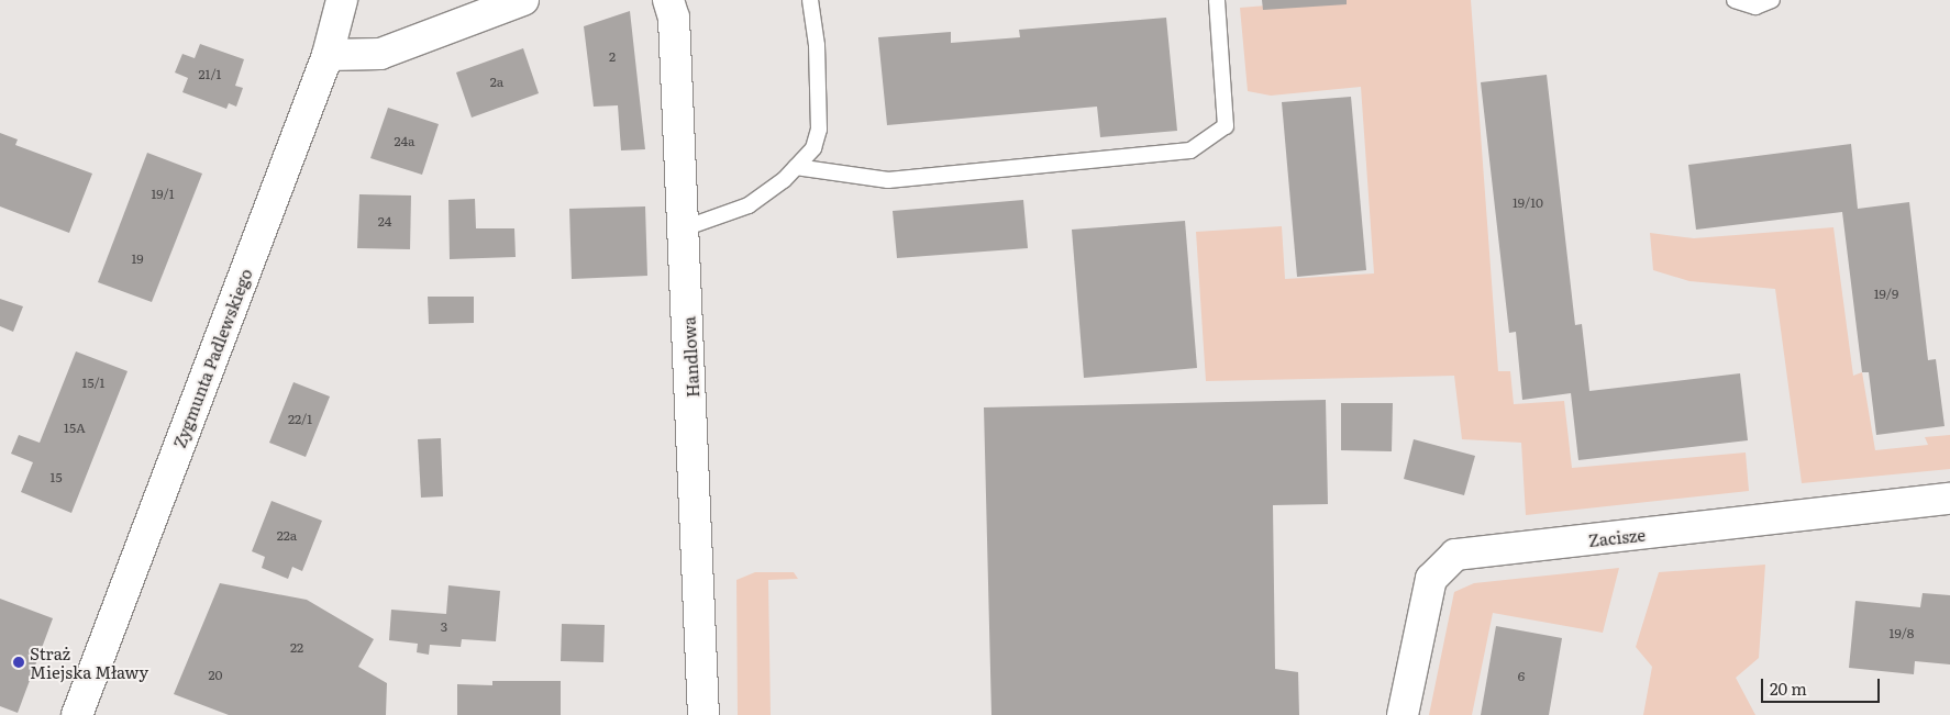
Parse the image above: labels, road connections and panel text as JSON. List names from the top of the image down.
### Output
{
  "streets": {
    "street": ["Handlowa", "Zygmunta Padlewskiego", "Zacisze"]
  },
  "places": ["Straż Miejska Mławy"],
  "house_numbers": [
    "2",
    "21/1",
    "2a",
    "24a",
    "19/1",
    "19/10",
    "24",
    "19",
    "19/9",
    "15/1",
    "22/1",
    "15A",
    "15",
    "22a",
    "3",
    "19/8",
    "22",
    "20",
    "6"
  ],
  "scale_bar": "20 m"
}
